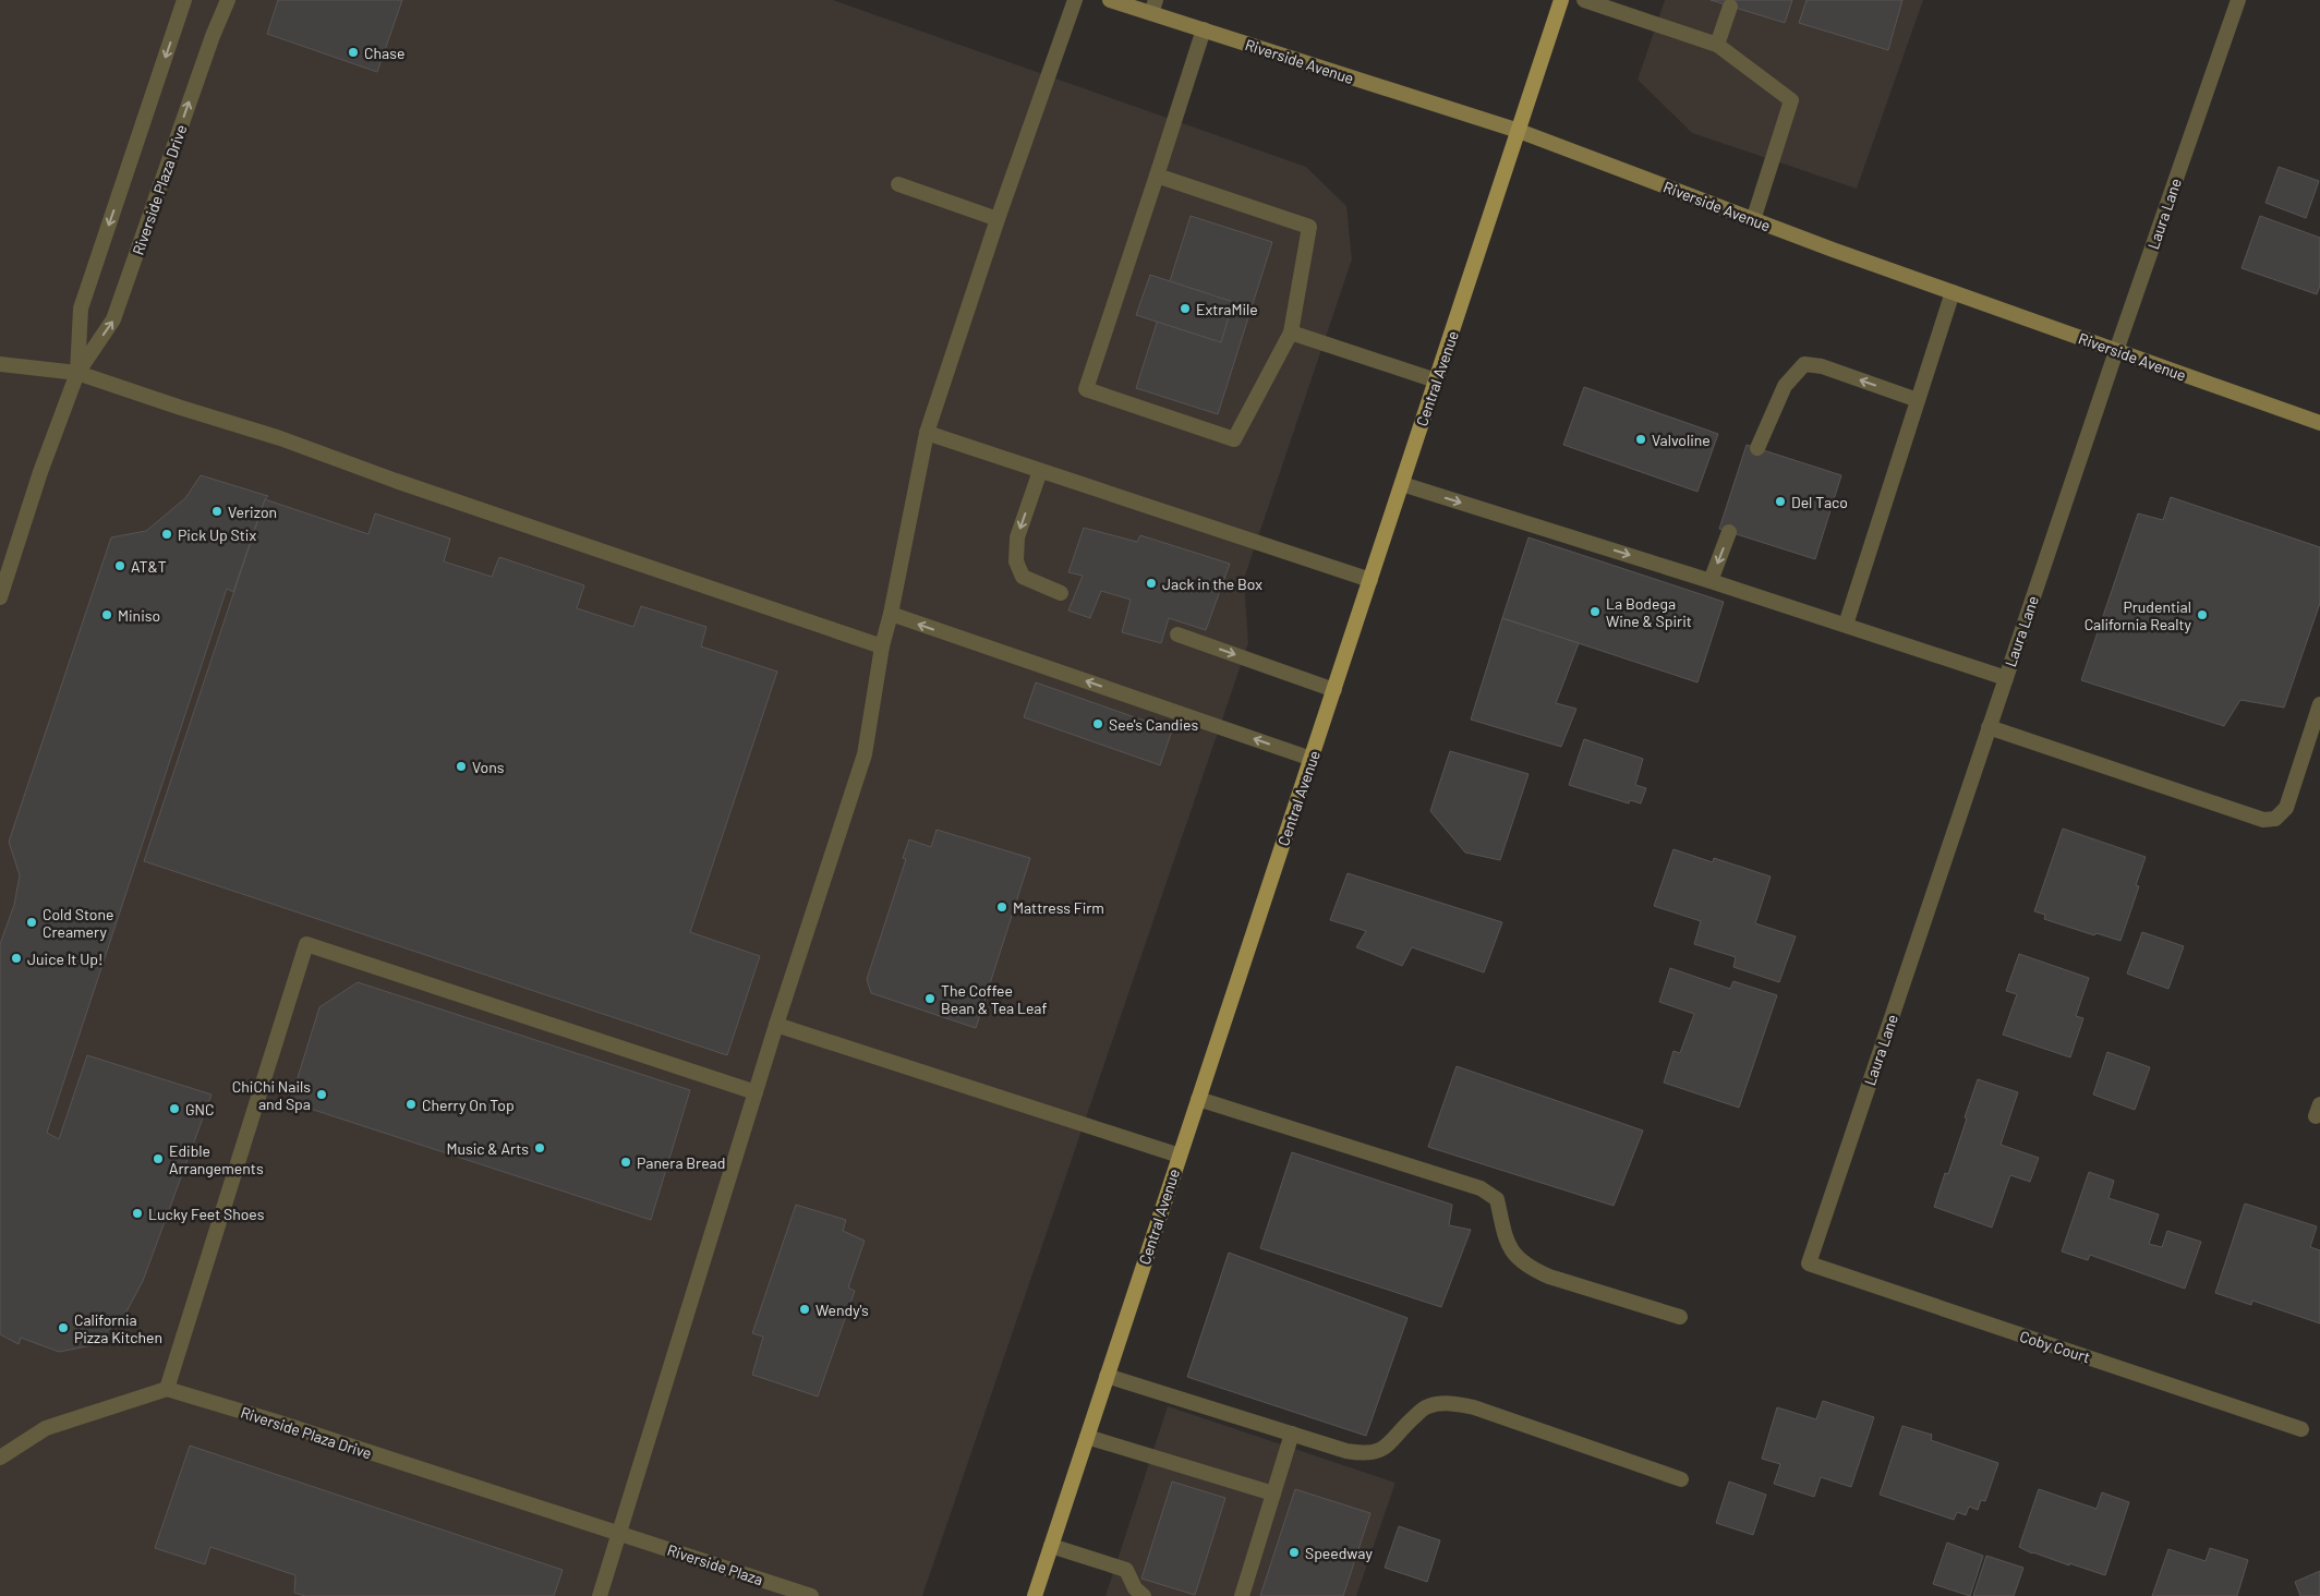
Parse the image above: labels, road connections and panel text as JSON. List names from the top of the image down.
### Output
{
  "streets": {
    "main road": ["Riverside Avenue", "Central Avenue"],
    "street": [
      "Riverside Plaza Drive",
      "Laura Lane",
      "Coby Court",
      "Riverside Plaza"
    ]
  },
  "crossings": [
    ["Riverside Avenue", "Laura Lane"],
    ["Riverside Avenue", "Central Avenue"],
    ["Riverside Plaza Drive", "Riverside Plaza"],
    ["Laura Lane", "Coby Court"]
  ],
  "places": [
    "Chase",
    "ExtraMile",
    "Valvoline",
    "Del Taco",
    "Verizon",
    "Pick Up Stix",
    "AT&T",
    "Jack in the Box",
    "La Bodega Wine & Spirit",
    "Miniso",
    "Prudential California Realty",
    "See's Candies",
    "Vons",
    "Mattress Firm",
    "Cold Stone Creamery",
    "Juice It Up!",
    "The Coffee Bean & Tea Leaf",
    "ChiChi Nails and Spa",
    "Cherry On Top",
    "GNC",
    "Music & Arts",
    "Edible Arrangements",
    "Panera Bread",
    "Lucky Feet Shoes",
    "Wendy's",
    "California Pizza Kitchen",
    "Speedway"
  ]
}
